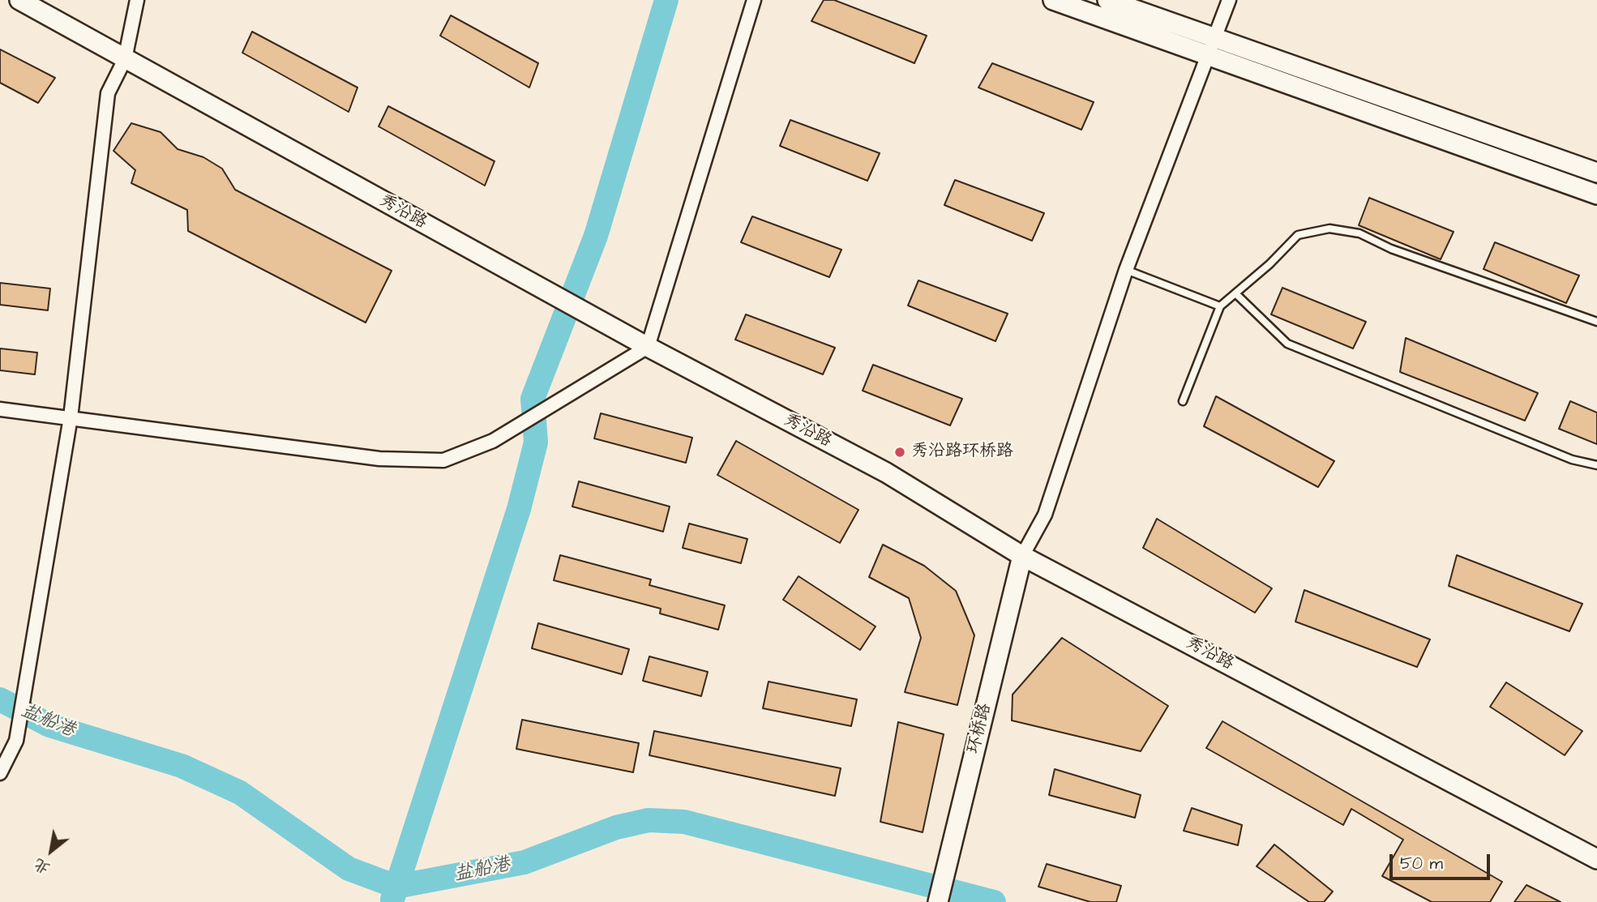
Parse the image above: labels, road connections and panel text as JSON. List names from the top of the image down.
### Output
{
  "streets": {
    "main road": ["秀沿路", "环桥路"]
  },
  "crossings": [
    ["秀沿路", "环桥路"]
  ],
  "water": ["盐船港"],
  "places": ["秀沿路环桥路"],
  "scale_bar": "50 m",
  "north": "bottom left"
}
